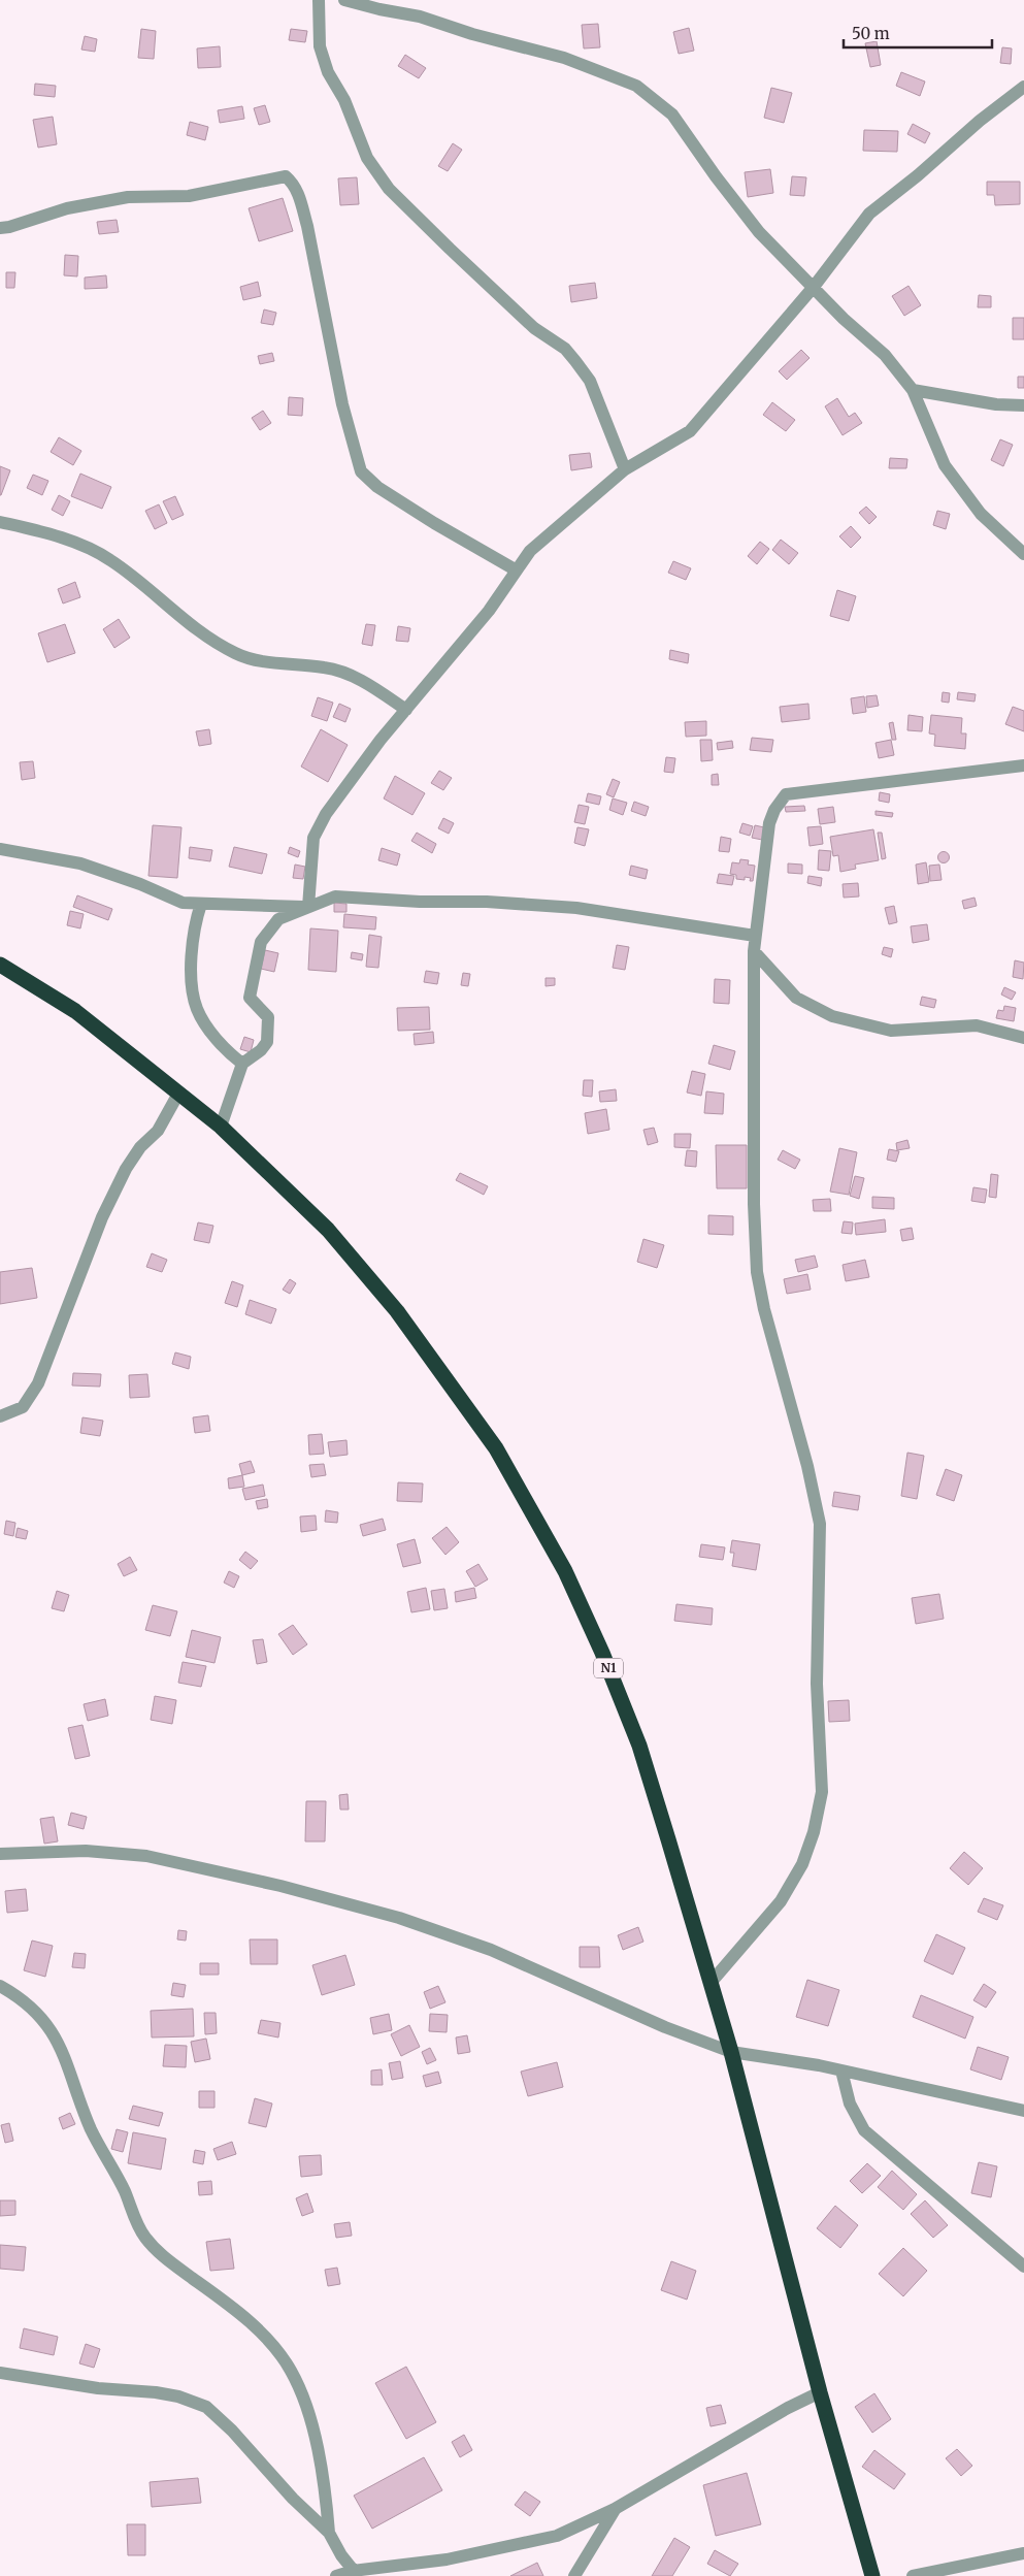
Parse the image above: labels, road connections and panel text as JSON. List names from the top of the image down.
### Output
{
  "streets": {
    "highway": ["N1"]
  },
  "scale_bar": "50 m"
}
